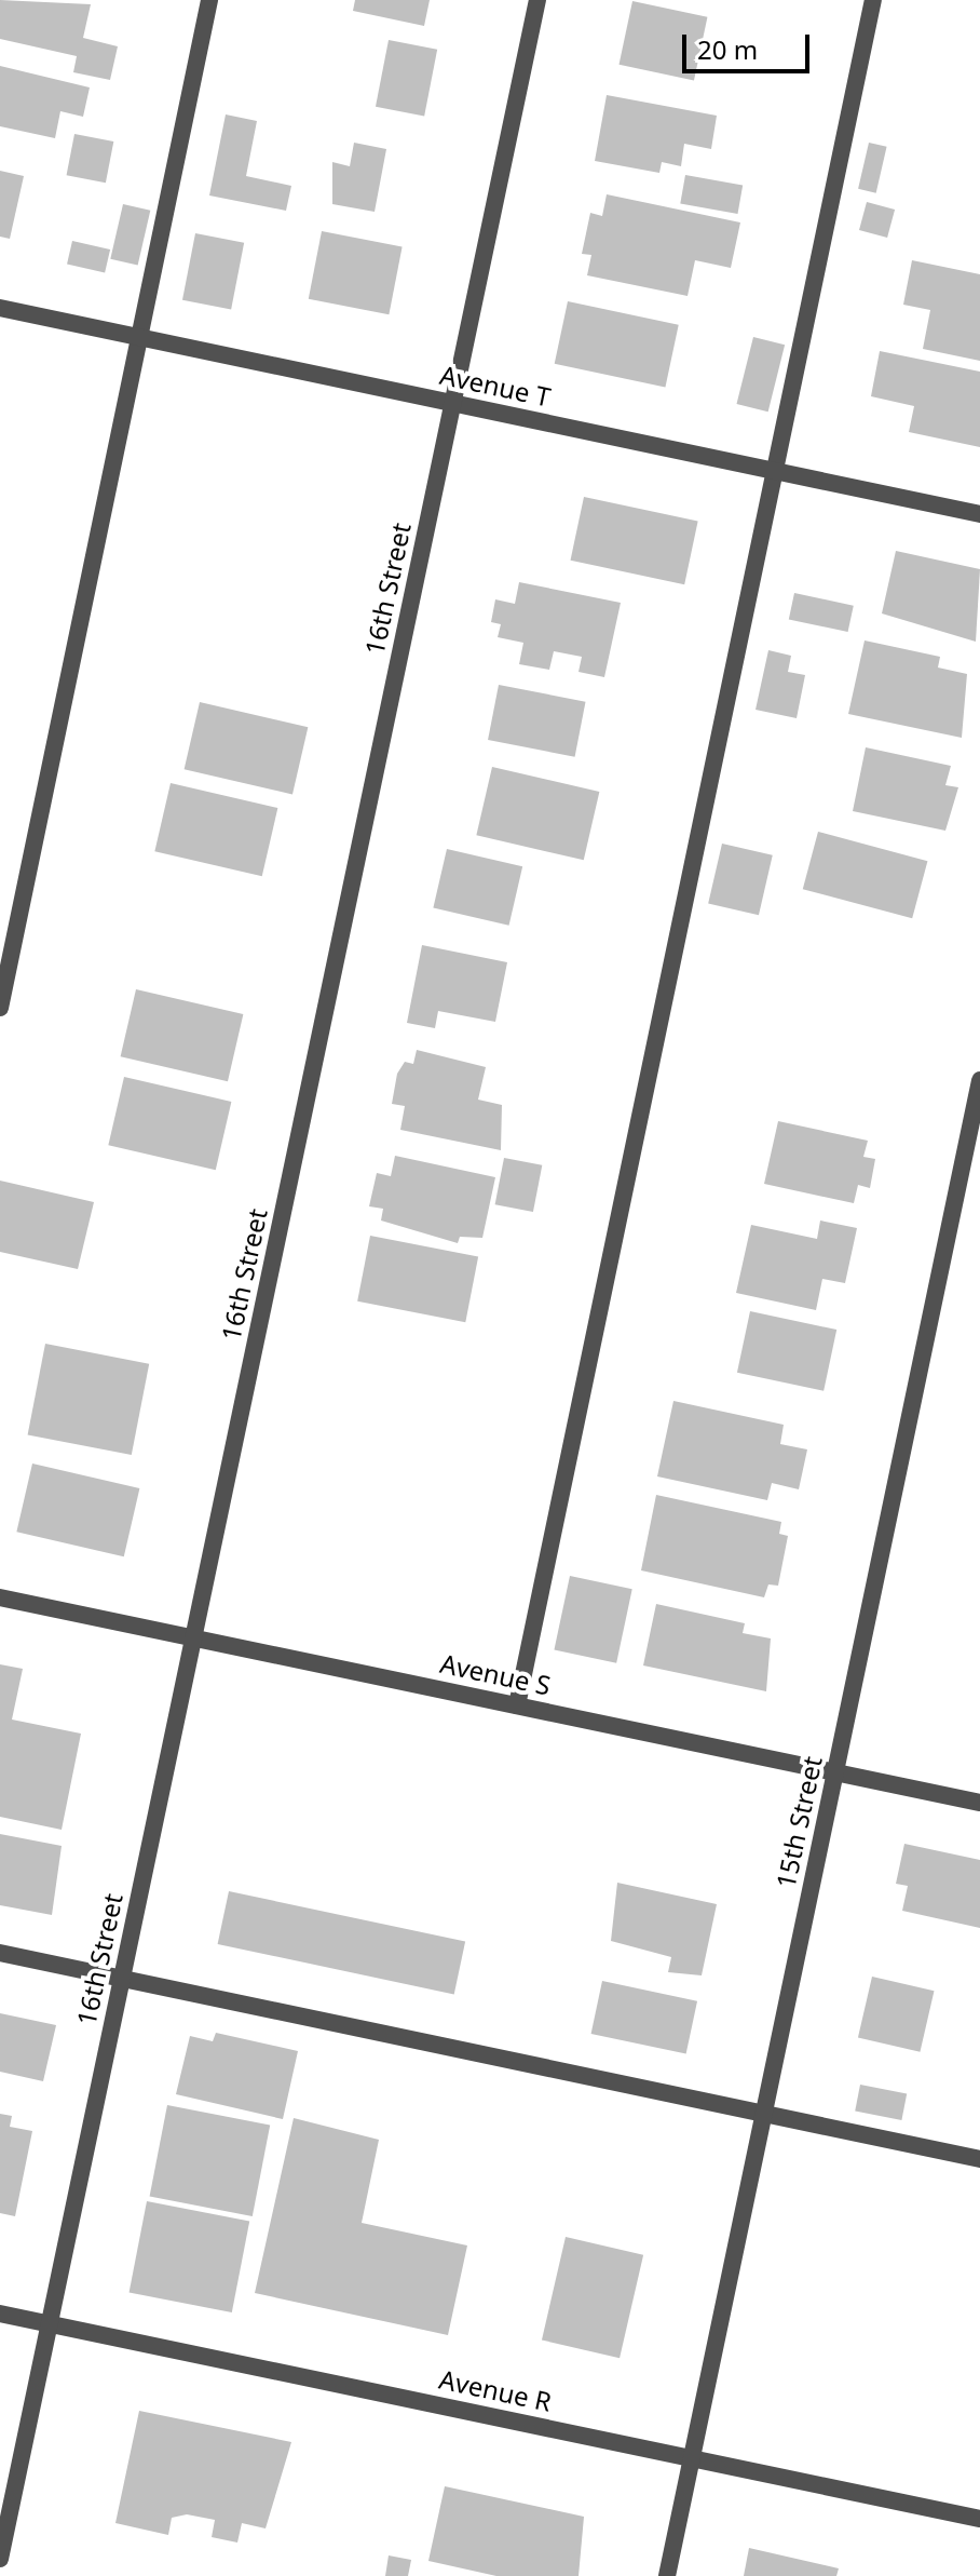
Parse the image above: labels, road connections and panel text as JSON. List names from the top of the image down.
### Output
{
  "streets": {
    "street": [
      "Avenue T",
      "16th Street",
      "Avenue S",
      "15th Street",
      "Avenue R"
    ]
  },
  "crossings": [
    ["Avenue T", "16th Street"],
    ["16th Street", "Avenue S"],
    ["16th Street", "Avenue R"],
    ["Avenue S", "15th Street"],
    ["15th Street", "Avenue R"]
  ],
  "scale_bar": "20 m"
}
